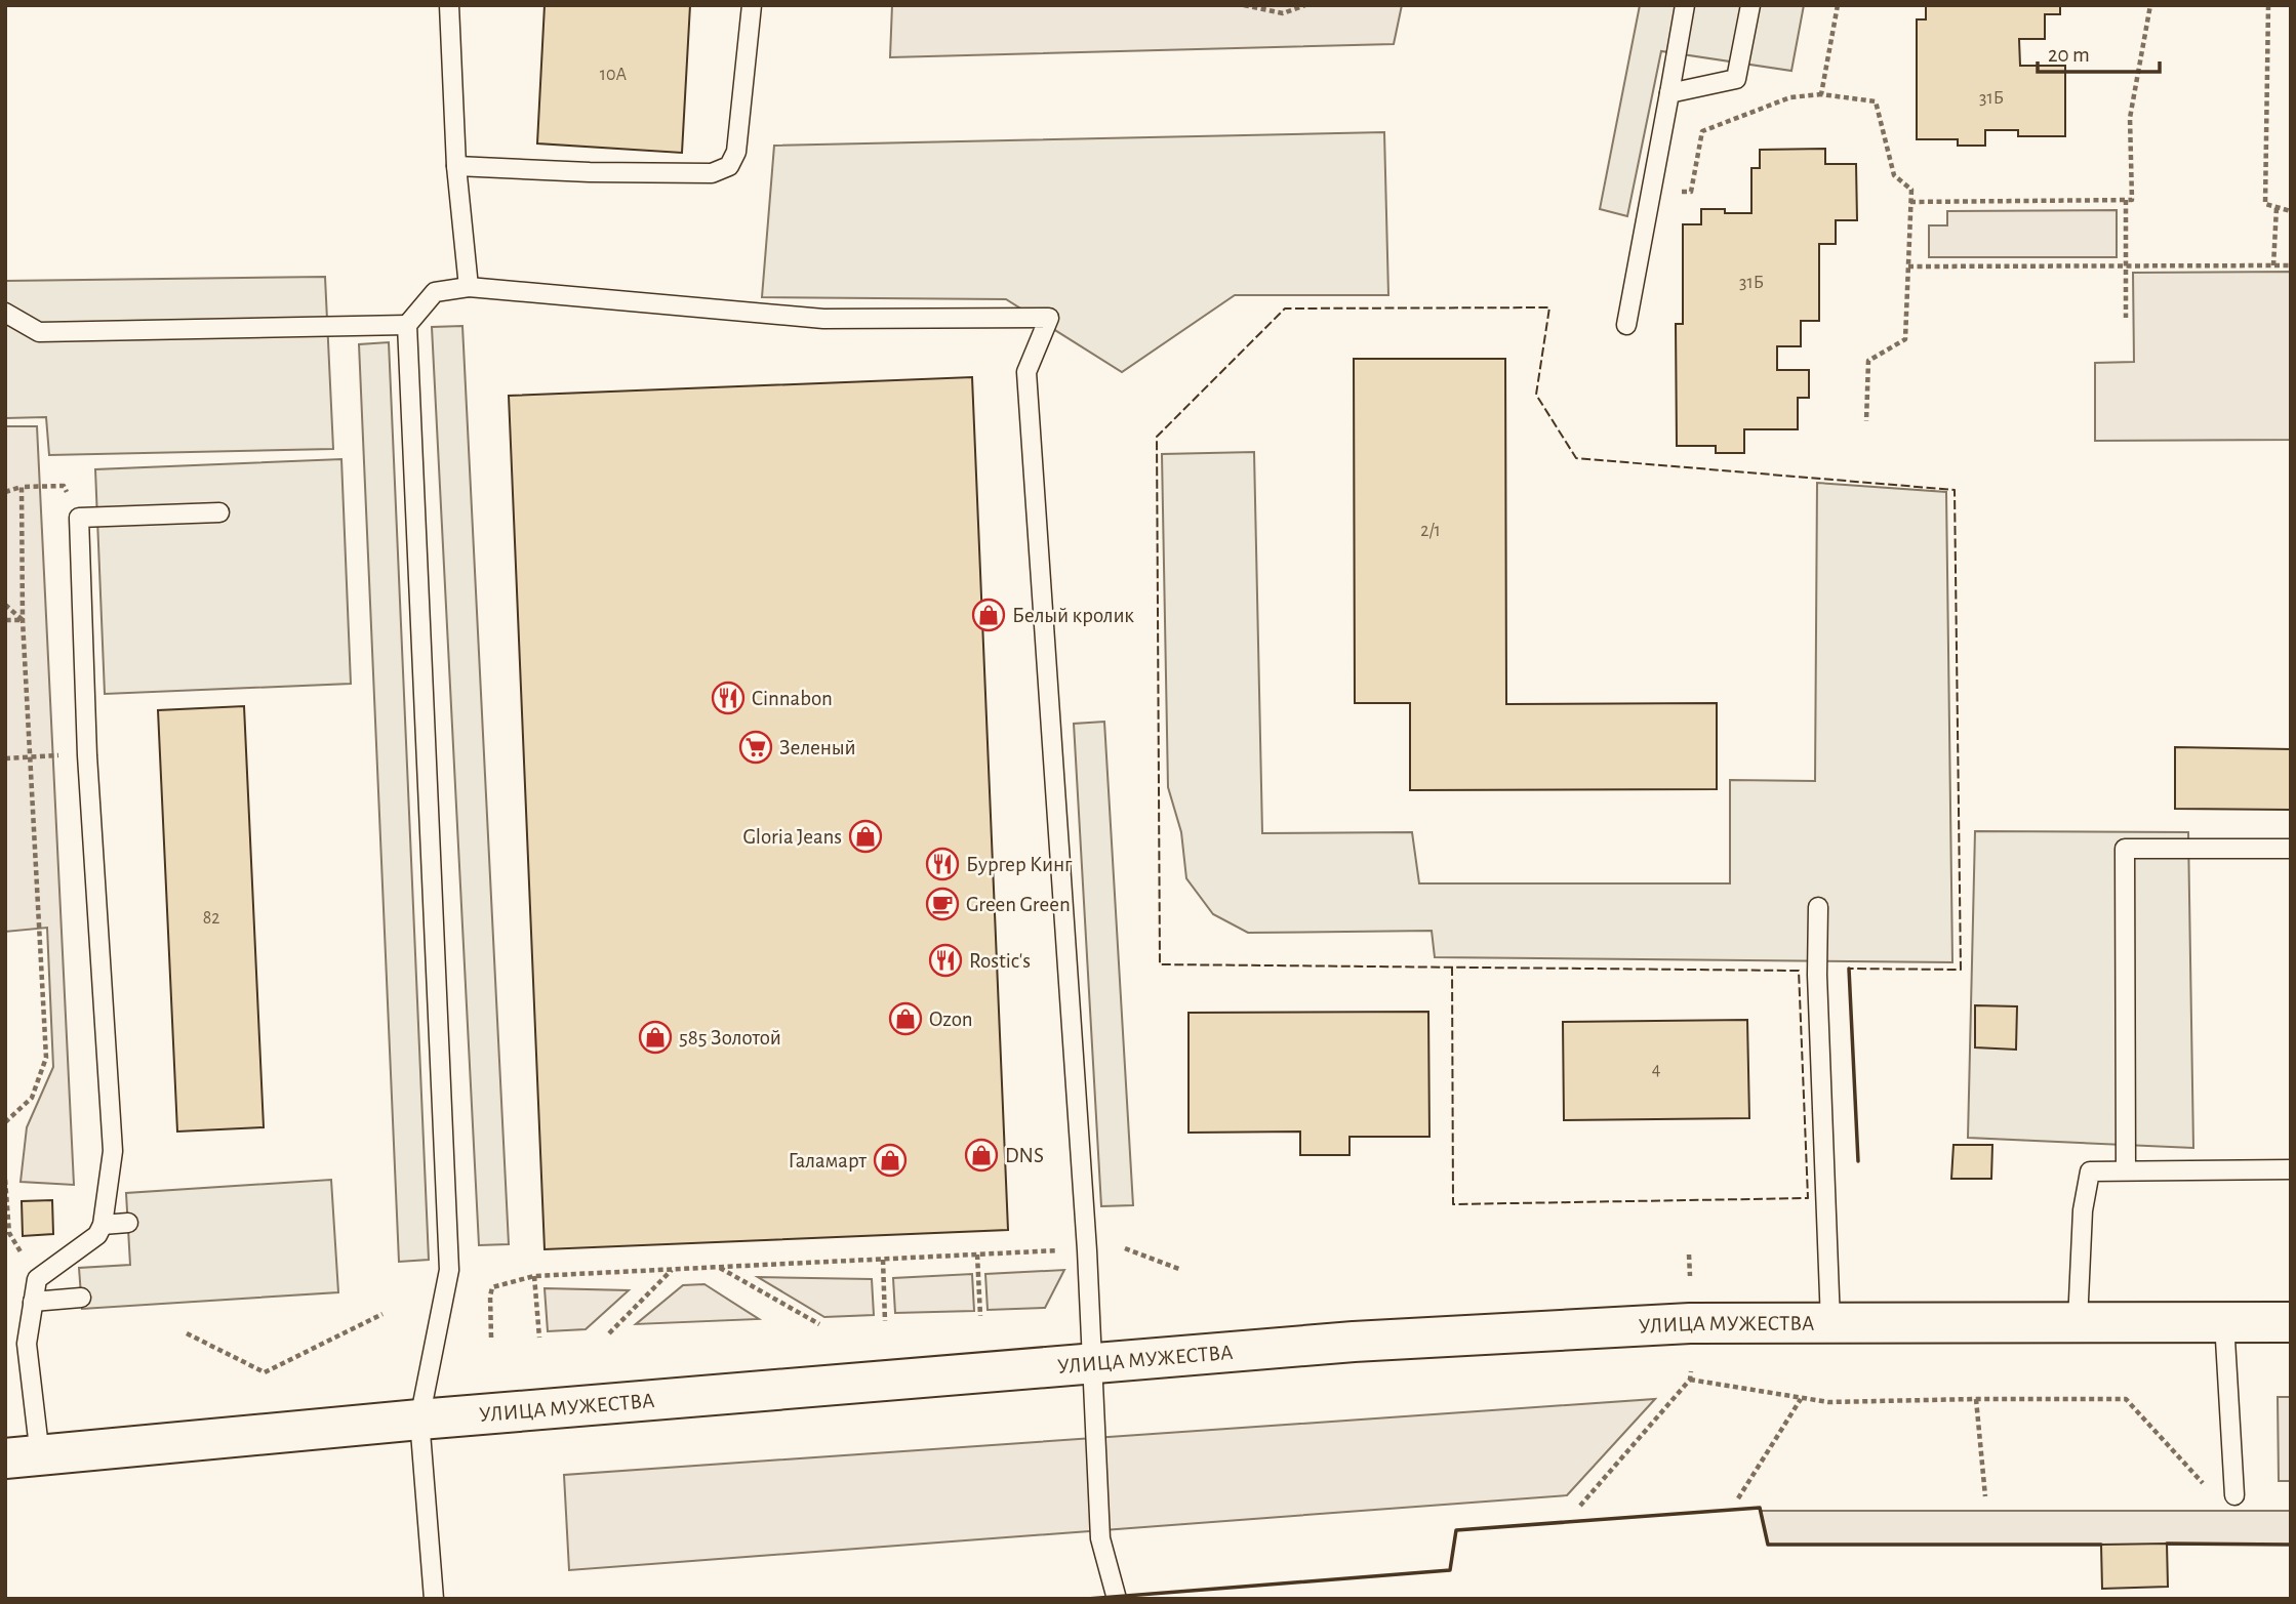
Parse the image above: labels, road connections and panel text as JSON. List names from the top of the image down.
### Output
{
  "streets": {
    "main road": ["УЛИЦА МУЖЕСТВА"]
  },
  "places": {
    "shop": [
      "Белый кролик",
      "Gloria Jeans",
      "Ozon",
      "585 Золотой",
      "DNS",
      "Галамарт"
    ],
    "restaurant": ["Cinnabon", "Бургер Кинг", "Rostic's"],
    "supermarket": ["Зеленый"],
    "cafe": ["Green Green"]
  },
  "house_numbers": [
    "10А",
    "31Б",
    "31Б",
    "2/1",
    "82",
    "4"
  ],
  "scale_bar": "20 m"
}
